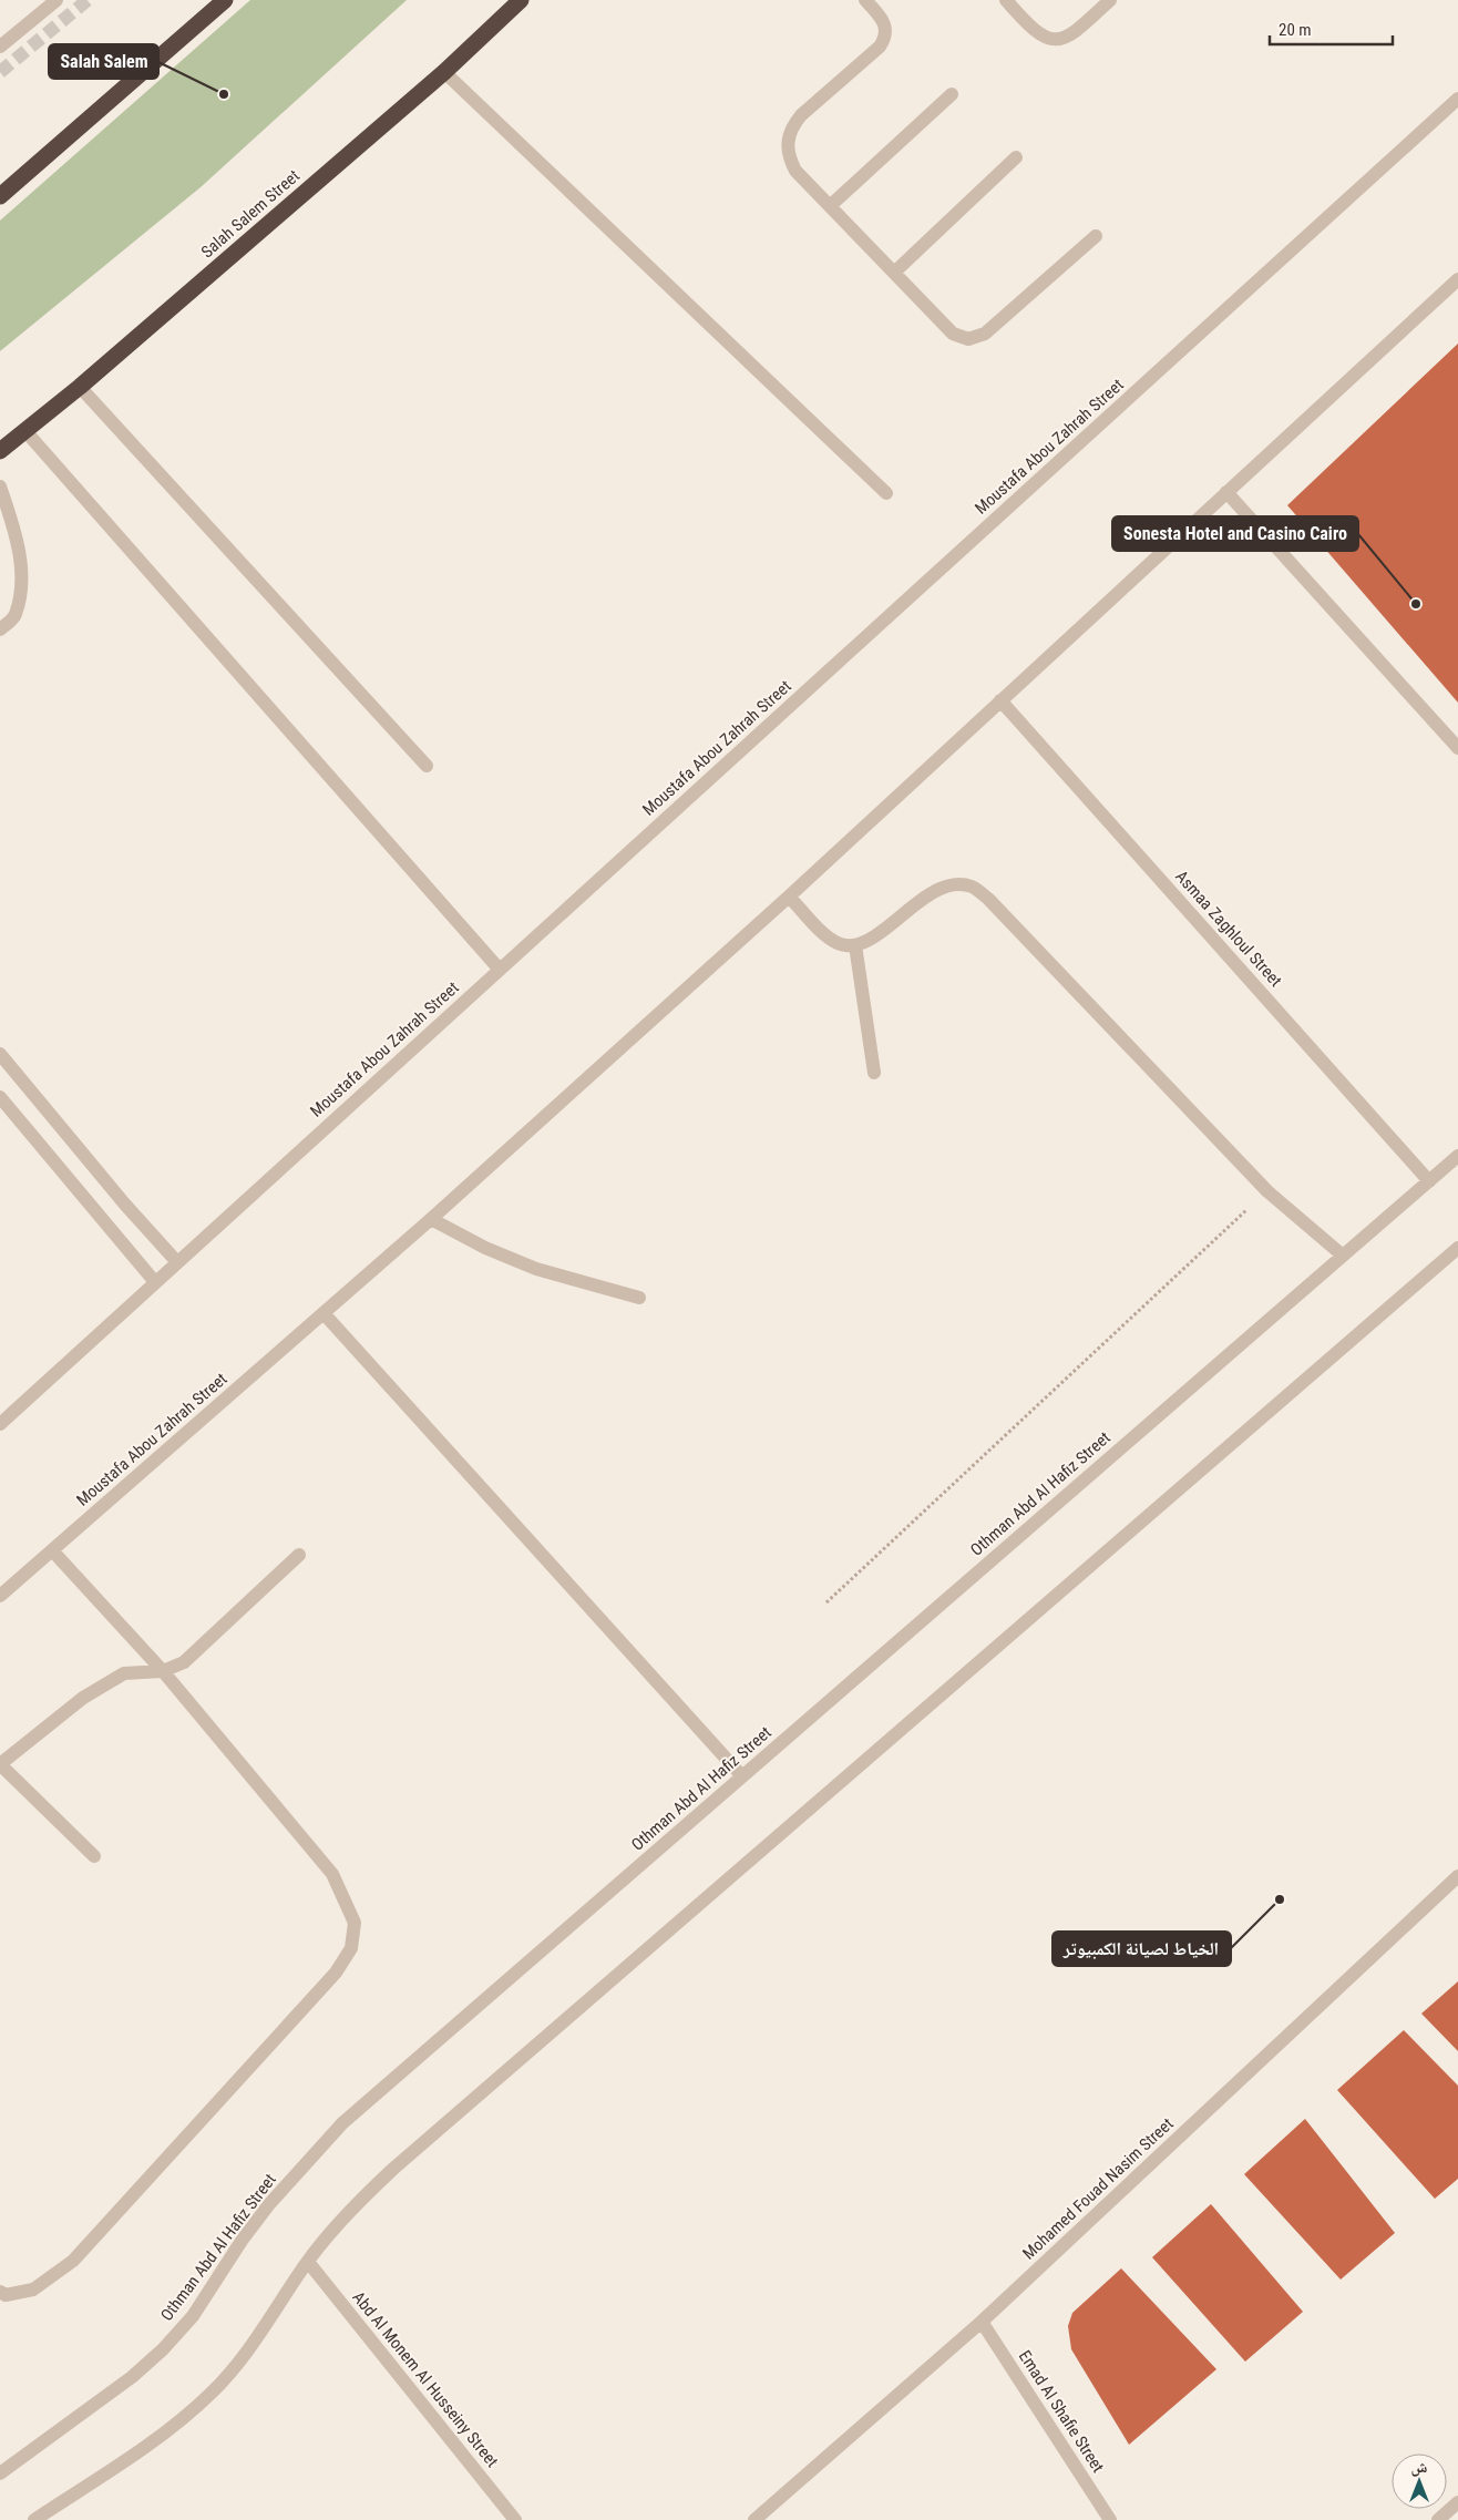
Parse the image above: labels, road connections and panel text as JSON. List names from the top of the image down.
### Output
{
  "streets": {
    "highway": ["Salah Salem Street"],
    "street": [
      "Moustafa Abou Zahrah Street",
      "Asmaa Zaghloul Street",
      "Othman Abd Al Hafiz Street",
      "Mohamed Fouad Nasim Street",
      "Abd Al Monem Al Husseiny Street",
      "Emad Al Shafie Street"
    ]
  },
  "crossings": [
    ["Moustafa Abou Zahrah Street", "Asmaa Zaghloul Street"],
    ["Asmaa Zaghloul Street", "Othman Abd Al Hafiz Street"],
    ["Mohamed Fouad Nasim Street", "Emad Al Shafie Street"]
  ],
  "places": ["Salah Salem", "Sonesta Hotel and Casino Cairo", "الخياط لصيانة الكمبيوتر"],
  "scale_bar": "20 m",
  "north": "top"
}
